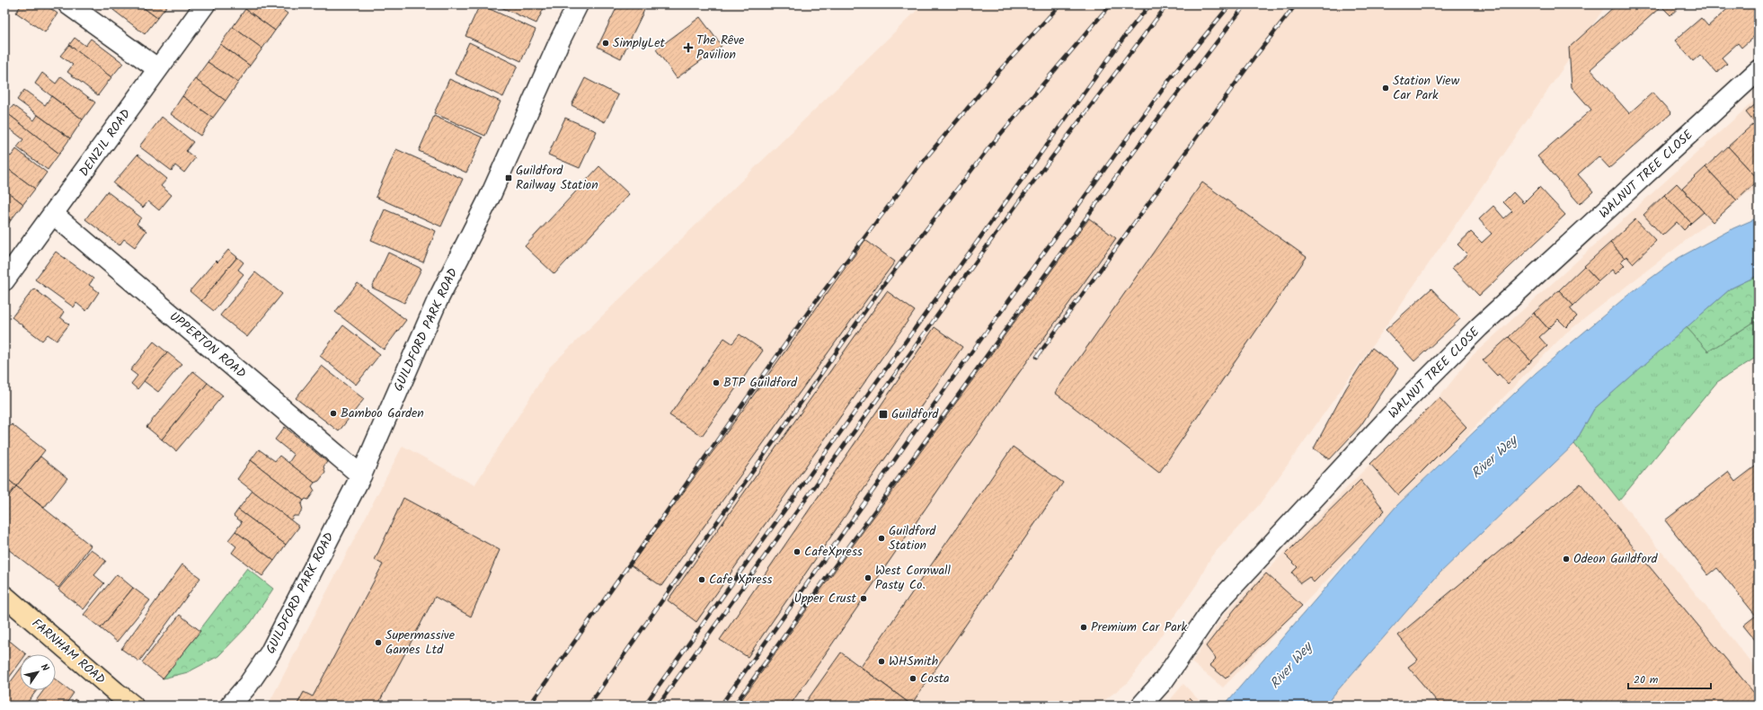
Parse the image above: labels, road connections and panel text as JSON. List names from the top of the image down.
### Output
{
  "streets": {
    "main road": ["FARNHAM ROAD"],
    "street": [
      "DENZIL ROAD",
      "WALNUT TREE CLOSE",
      "GUILDFORD PARK ROAD",
      "UPPERTON ROAD"
    ]
  },
  "crossings": [
    ["DENZIL ROAD", "UPPERTON ROAD"],
    ["GUILDFORD PARK ROAD", "UPPERTON ROAD"]
  ],
  "water": ["River Wey"],
  "places": {
    "other": [
      "SimplyLet",
      "Station View Car Park",
      "BTP Guildford",
      "Bamboo Garden",
      "Guildford Station",
      "CafeXpress",
      "Odeon Guildford",
      "West Cornwall Pasty Co.",
      "Cafe Xpress",
      "Upper Crust",
      "Premium Car Park",
      "Supermassive Games Ltd",
      "WHSmith",
      "Costa"
    ],
    "health": ["The Rêve Pavilion"],
    "transit": ["Guildford Railway Station", "Guildford"]
  },
  "scale_bar": "20 m",
  "north": "top right"
}
